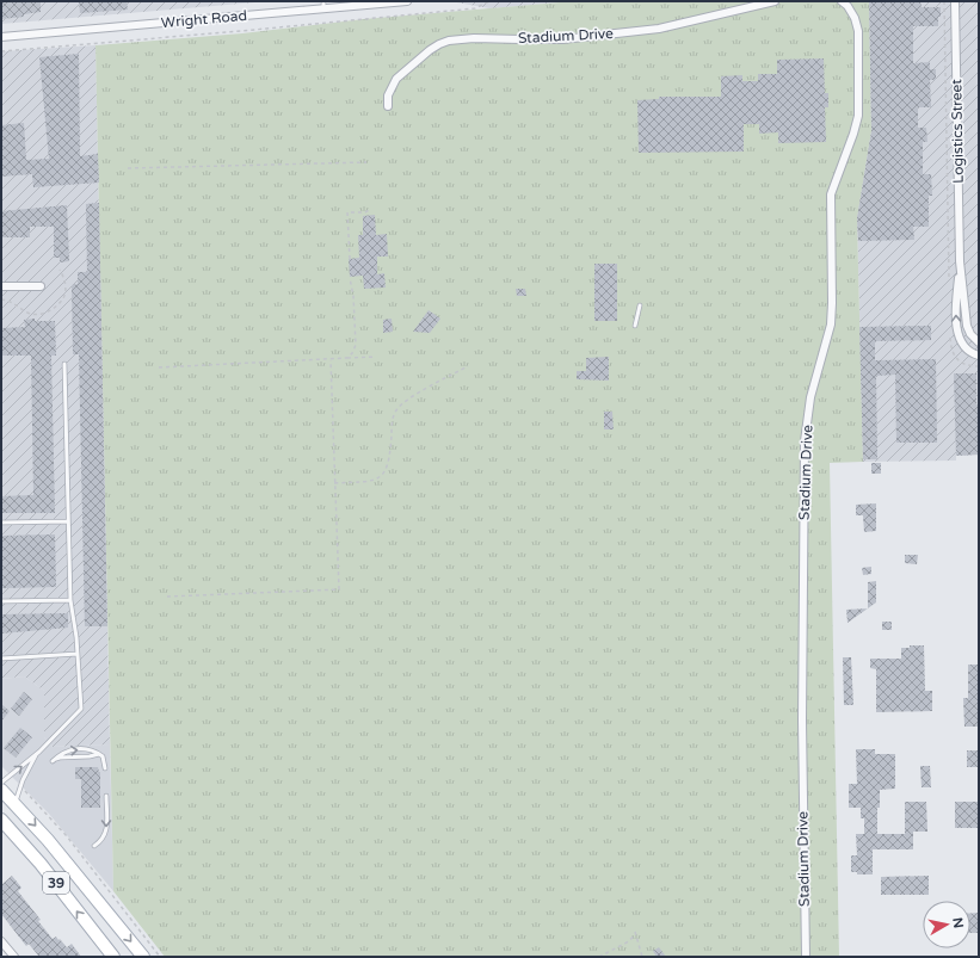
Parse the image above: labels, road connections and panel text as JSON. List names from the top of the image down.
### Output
{
  "streets": {
    "main road": ["39"],
    "street": ["Wright Road", "Stadium Drive", "Logistics Street"]
  },
  "north": "right"
}
